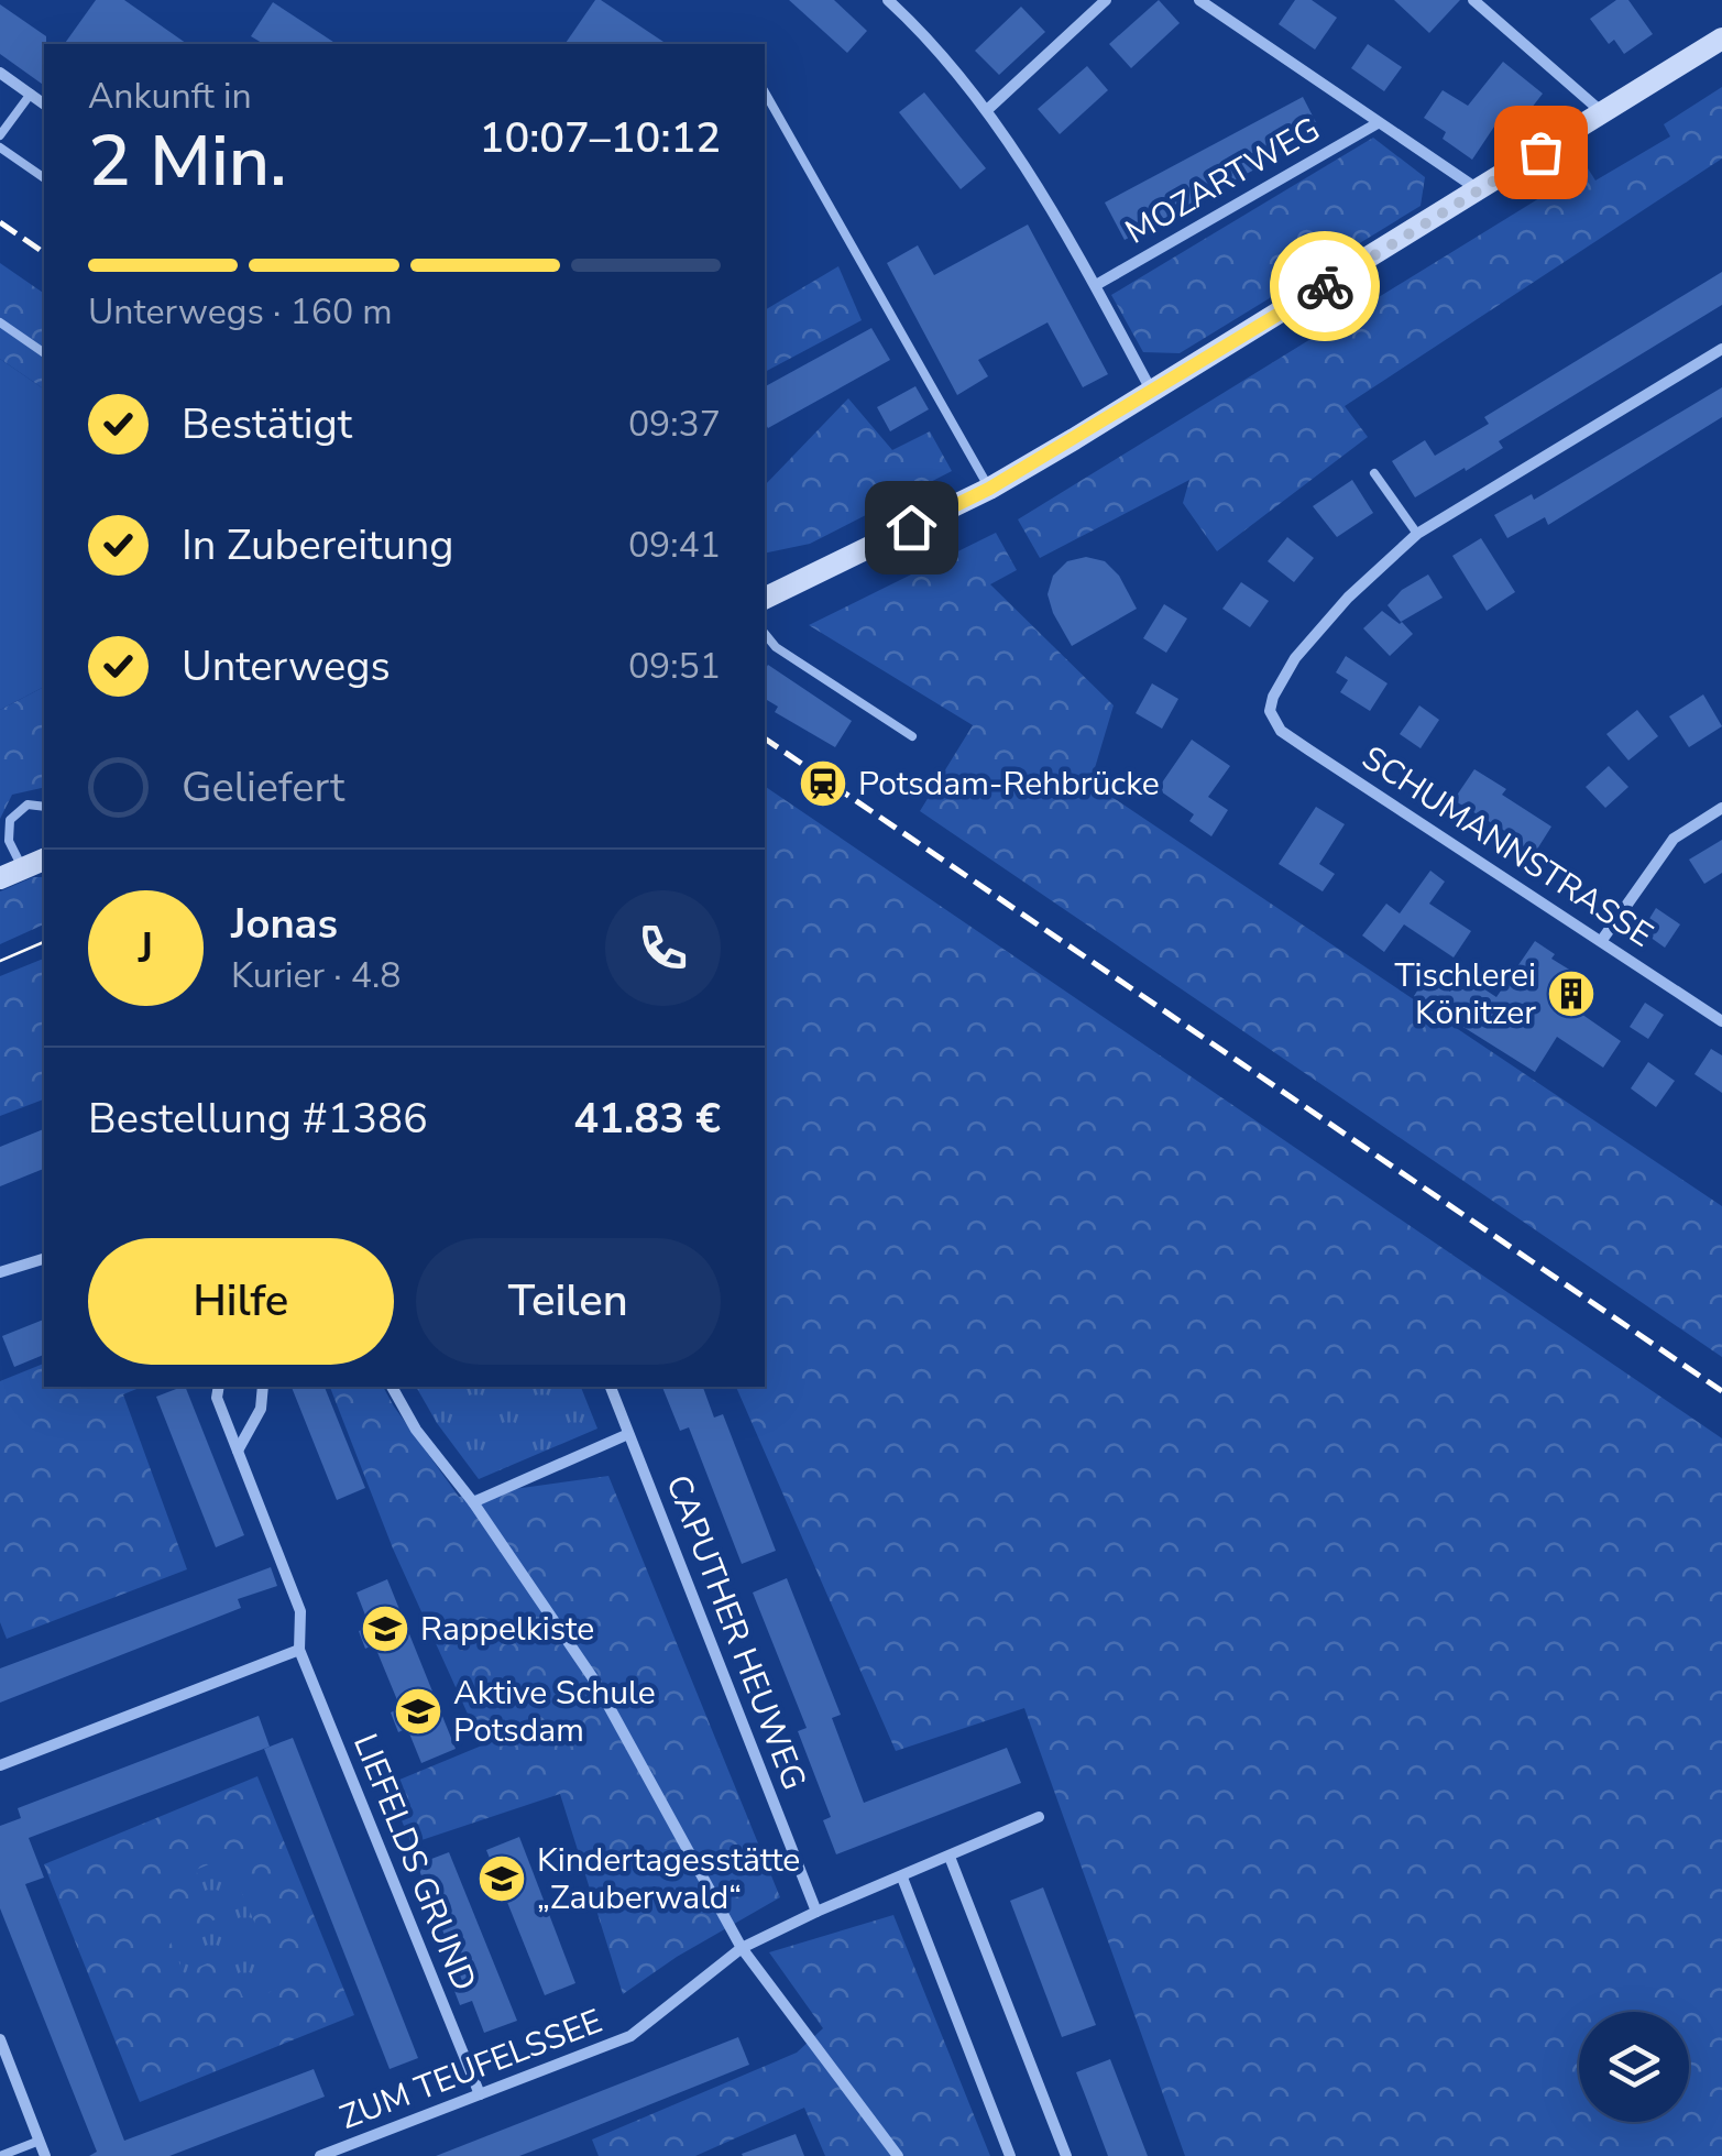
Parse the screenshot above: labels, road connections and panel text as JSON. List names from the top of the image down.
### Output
{
  "streets": {
    "street": [
      "MOZARTWEG",
      "SCHUMANNSTRASSE",
      "CAPUTHER HEUWEG",
      "LIEFELDS GRUND",
      "ZUM TEUFELSSEE"
    ]
  },
  "crossings": [
    ["LIEFELDS GRUND", "ZUM TEUFELSSEE"]
  ],
  "places": {
    "station": ["Potsdam-Rehbrücke"],
    "building": ["Tischlerei Könitzer"],
    "school or university": ["Rappelkiste", "Aktive Schule Potsdam", "Kindertagesstätte „Zauberwald“"]
  },
  "page": {
    "heading": ["2 Min.", "Ankunft in", "10:07–10:12"],
    "panel": [
      "Jonas",
      "Kurier · 4.8",
      "Bestellung #1386",
      "41.83 €"
    ],
    "bar": "Unterwegs · 160 m",
    "list": [
      ["Bestätigt", "09:37"],
      ["In Zubereitung", "09:41"],
      ["Unterwegs", "09:51"],
      "Geliefert"
    ],
    "round": "J",
    "buttons": ["Hilfe", "Teilen"]
  }
}
